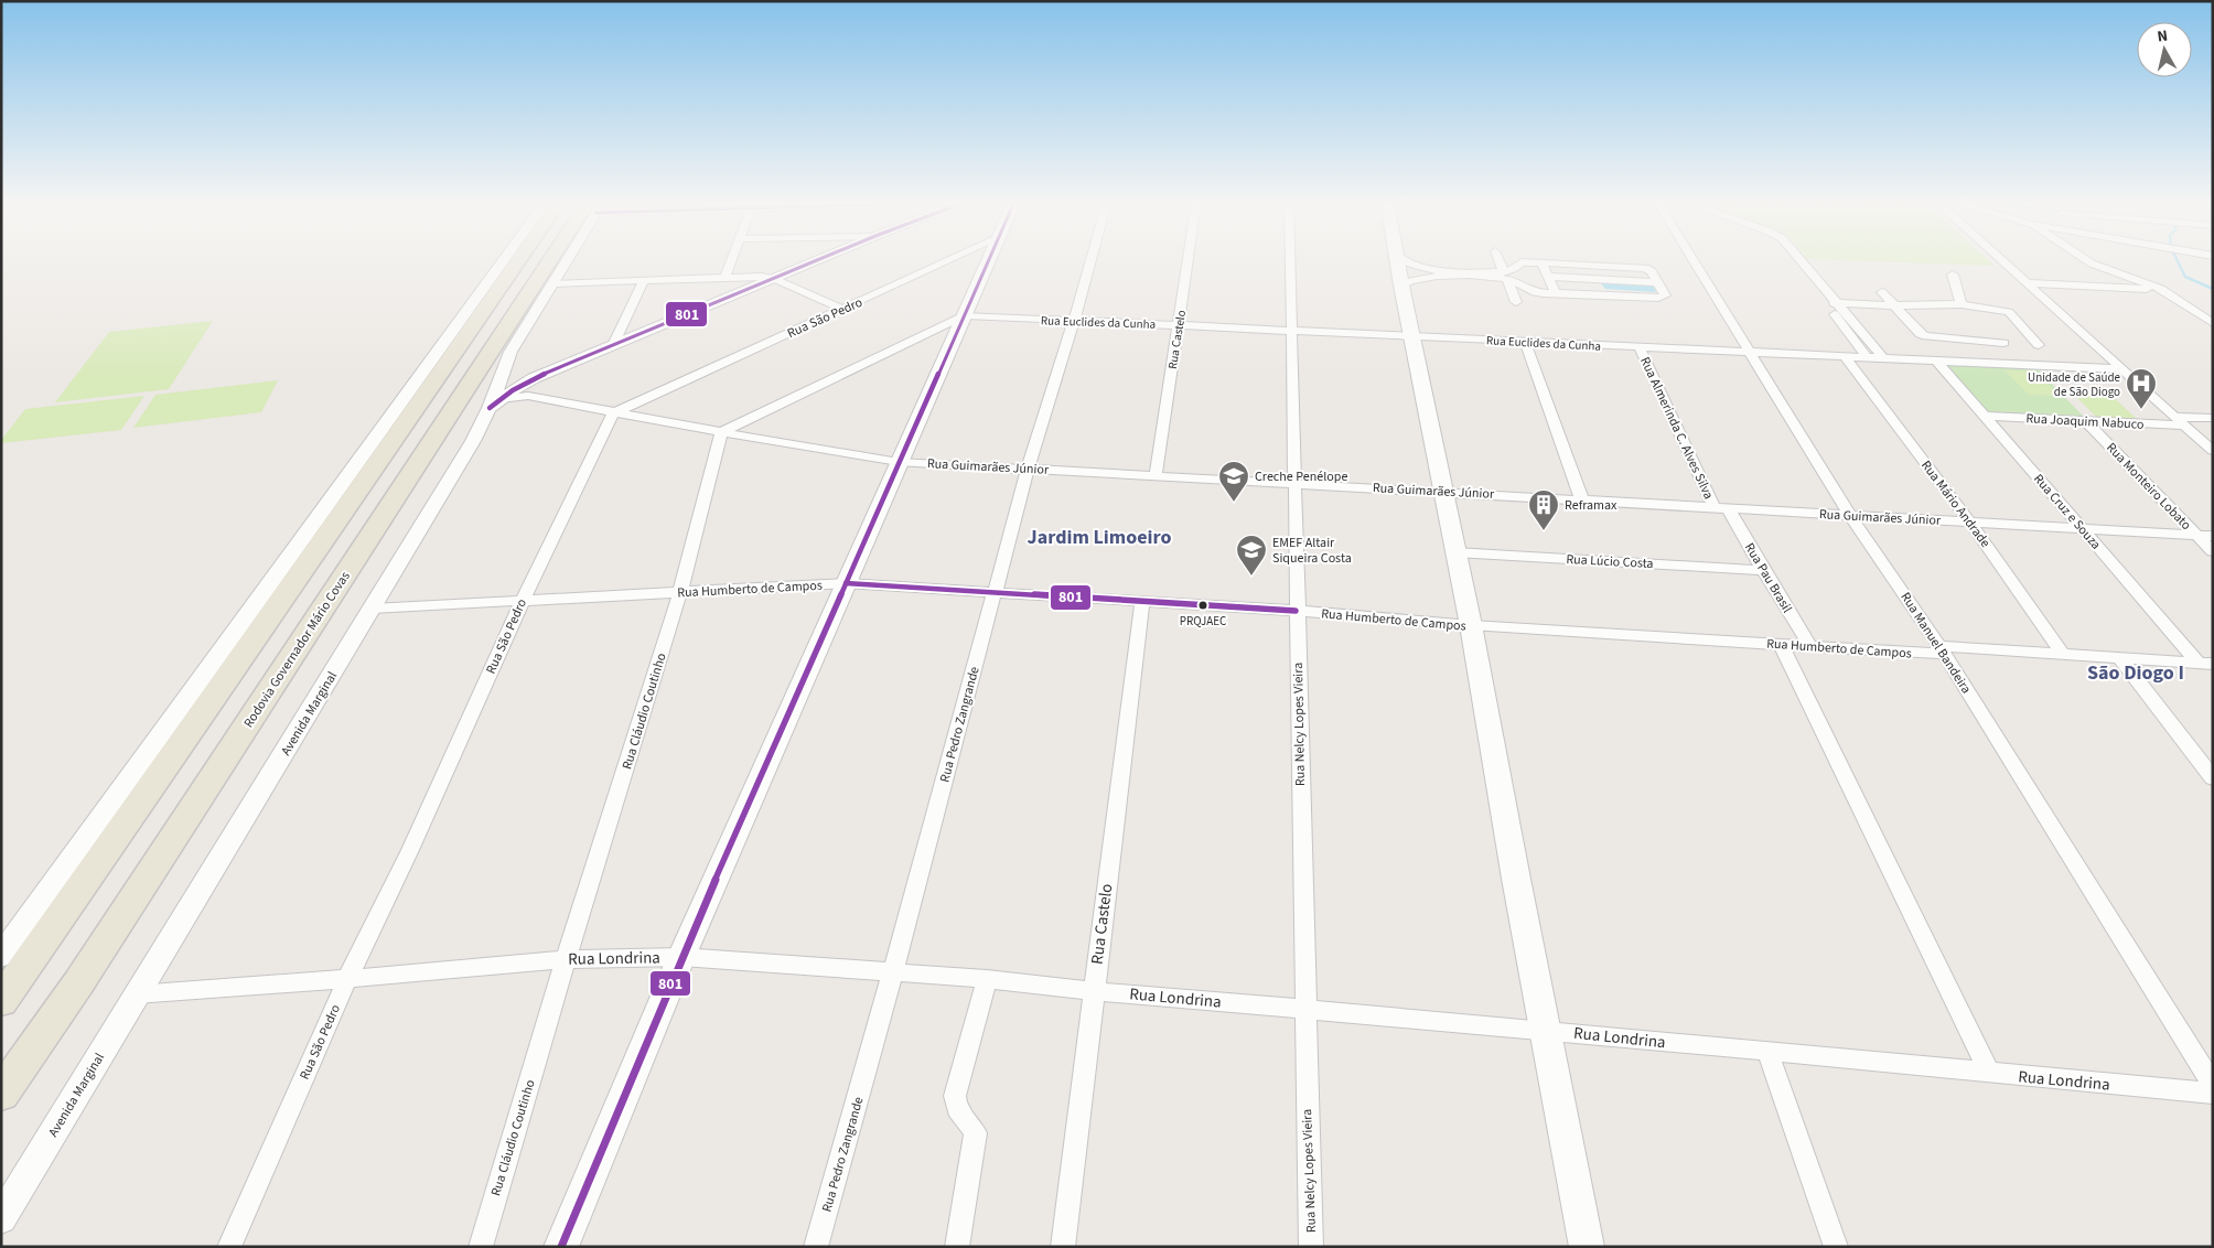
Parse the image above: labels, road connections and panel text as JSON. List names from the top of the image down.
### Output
{
  "streets": {
    "main road": ["Rodovia Governador Mário Covas"],
    "street": [
      "Rua São Pedro",
      "Rua Euclides da Cunha",
      "Rua Castelo",
      "Rua Joaquim Nabuco",
      "Rua Almerinda C. Alves Silva",
      "Rua Guimarães Júnior",
      "Rua Monteiro Lobato",
      "Rua Mário Andrade",
      "Rua Cruz e Souza",
      "Rua Lúcio Costa",
      "Rua Pau Brasil",
      "Rua Humberto de Campos",
      "Rua Manuel Bandeira",
      "Rua Cláudio Coutinho",
      "Avenida Marginal",
      "Rua Pedro Zangrande",
      "Rua Nelcy Lopes Vieira",
      "Rua Londrina"
    ]
  },
  "crossings": [
    ["Rua São Pedro", "Rua Guimarães Júnior"],
    ["Rua São Pedro", "Rua Humberto de Campos"],
    ["Rua São Pedro", "Rua Londrina"],
    ["Rua Euclides da Cunha", "Rua Castelo"],
    ["Rua Euclides da Cunha", "Rua Almerinda C. Alves Silva"],
    ["Rua Euclides da Cunha", "Rua Mário Andrade"],
    ["Rua Euclides da Cunha", "Rua Cruz e Souza"],
    ["Rua Euclides da Cunha", "Rua Manuel Bandeira"],
    ["Rua Euclides da Cunha", "Rua Pedro Zangrande"],
    ["Rua Euclides da Cunha", "Rua Nelcy Lopes Vieira"],
    ["Rua Castelo", "Rua Guimarães Júnior"],
    ["Rua Castelo", "Rua Humberto de Campos"],
    ["Rua Castelo", "Rua Londrina"],
    ["Rua Joaquim Nabuco", "Rua Monteiro Lobato"],
    ["Rua Joaquim Nabuco", "Rua Cruz e Souza"],
    ["Rua Almerinda C. Alves Silva", "Rua Guimarães Júnior"],
    ["Rua Almerinda C. Alves Silva", "Rua Pau Brasil"],
    ["Rua Guimarães Júnior", "Rua Monteiro Lobato"],
    ["Rua Guimarães Júnior", "Rua Mário Andrade"],
    ["Rua Guimarães Júnior", "Rua Cruz e Souza"],
    ["Rua Guimarães Júnior", "Rua Pau Brasil"],
    ["Rua Guimarães Júnior", "Rua Manuel Bandeira"],
    ["Rua Guimarães Júnior", "Rua Cláudio Coutinho"],
    ["Rua Guimarães Júnior", "Rua Pedro Zangrande"],
    ["Rua Guimarães Júnior", "Rua Nelcy Lopes Vieira"],
    ["Rua Mário Andrade", "Rua Humberto de Campos"],
    ["Rua Cruz e Souza", "Rua Humberto de Campos"],
    ["Rua Lúcio Costa", "Rua Pau Brasil"],
    ["Rua Pau Brasil", "Rua Humberto de Campos"],
    ["Rua Humberto de Campos", "Rua Manuel Bandeira"],
    ["Rua Humberto de Campos", "Rua Cláudio Coutinho"],
    ["Rua Humberto de Campos", "Avenida Marginal"],
    ["Rua Humberto de Campos", "Rua Pedro Zangrande"],
    ["Rua Humberto de Campos", "Rua Nelcy Lopes Vieira"],
    ["Rua Cláudio Coutinho", "Rua Londrina"],
    ["Avenida Marginal", "Rua Londrina"],
    ["Rua Pedro Zangrande", "Rua Londrina"],
    ["Rua Nelcy Lopes Vieira", "Rua Londrina"]
  ],
  "districts": ["Jardim Limoeiro", "São Diogo I"],
  "places": {
    "hospital": ["Unidade de Saúde de São Diogo"],
    "school or university": ["Creche Penélope", "EMEF Altair Siqueira Costa"],
    "building": ["Reframax"],
    "other": ["PRQJAEC"]
  },
  "lines": ["transit line 801"],
  "north": "top"
}
